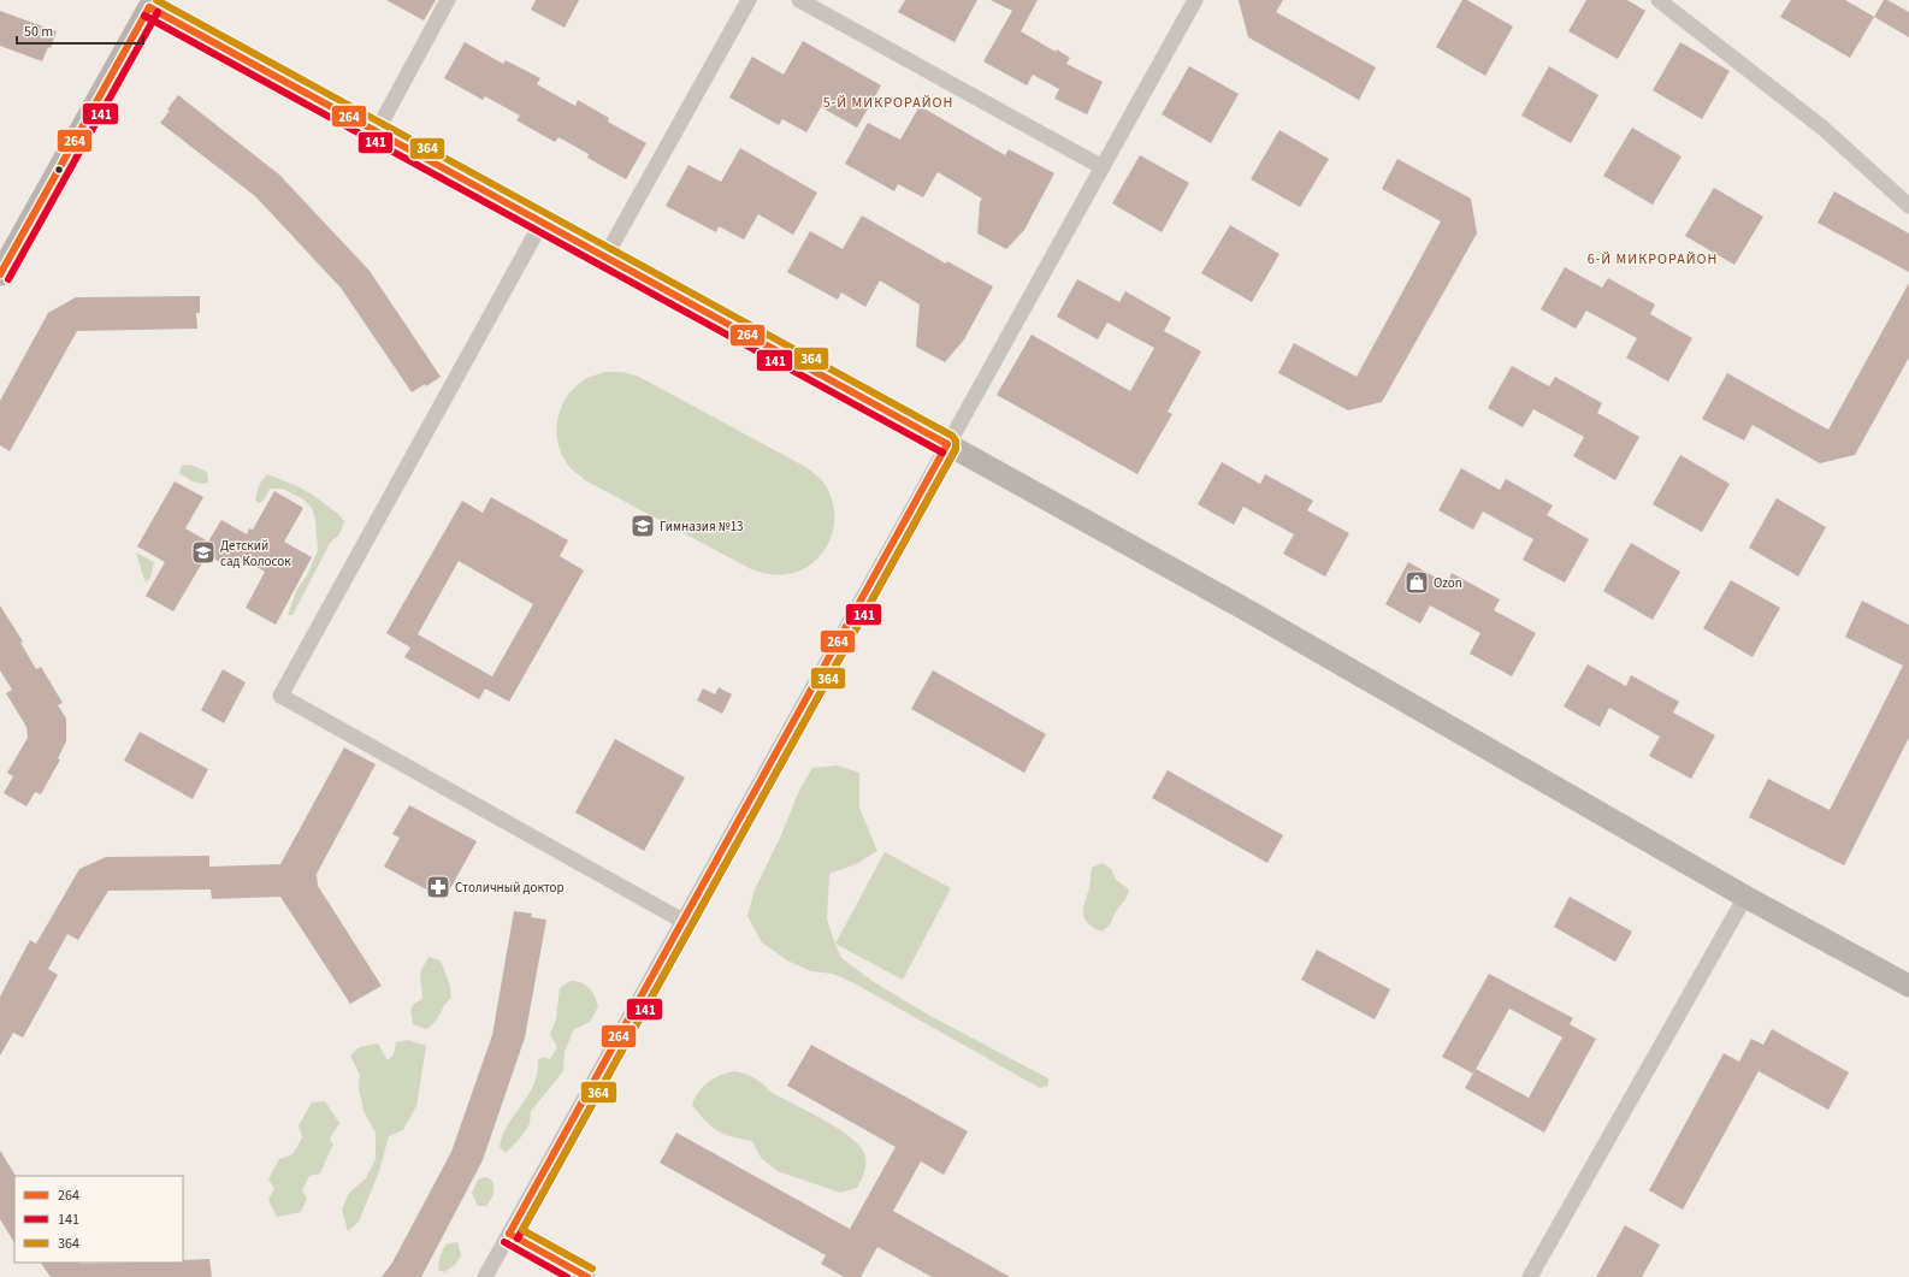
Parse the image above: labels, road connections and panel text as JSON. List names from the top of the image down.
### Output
{
  "districts": ["5-Й МИКРОРАЙОН", "6-Й МИКРОРАЙОН"],
  "places": {
    "school or university": ["Гимназия №13", "Детский сад Колосок"],
    "shop": ["Ozon"],
    "pharmacy": ["Столичный доктор"]
  },
  "lines": ["transit line 364", "transit line 264", "transit line 141"],
  "legend": ["264", "141", "364"],
  "scale_bar": "50 m"
}
